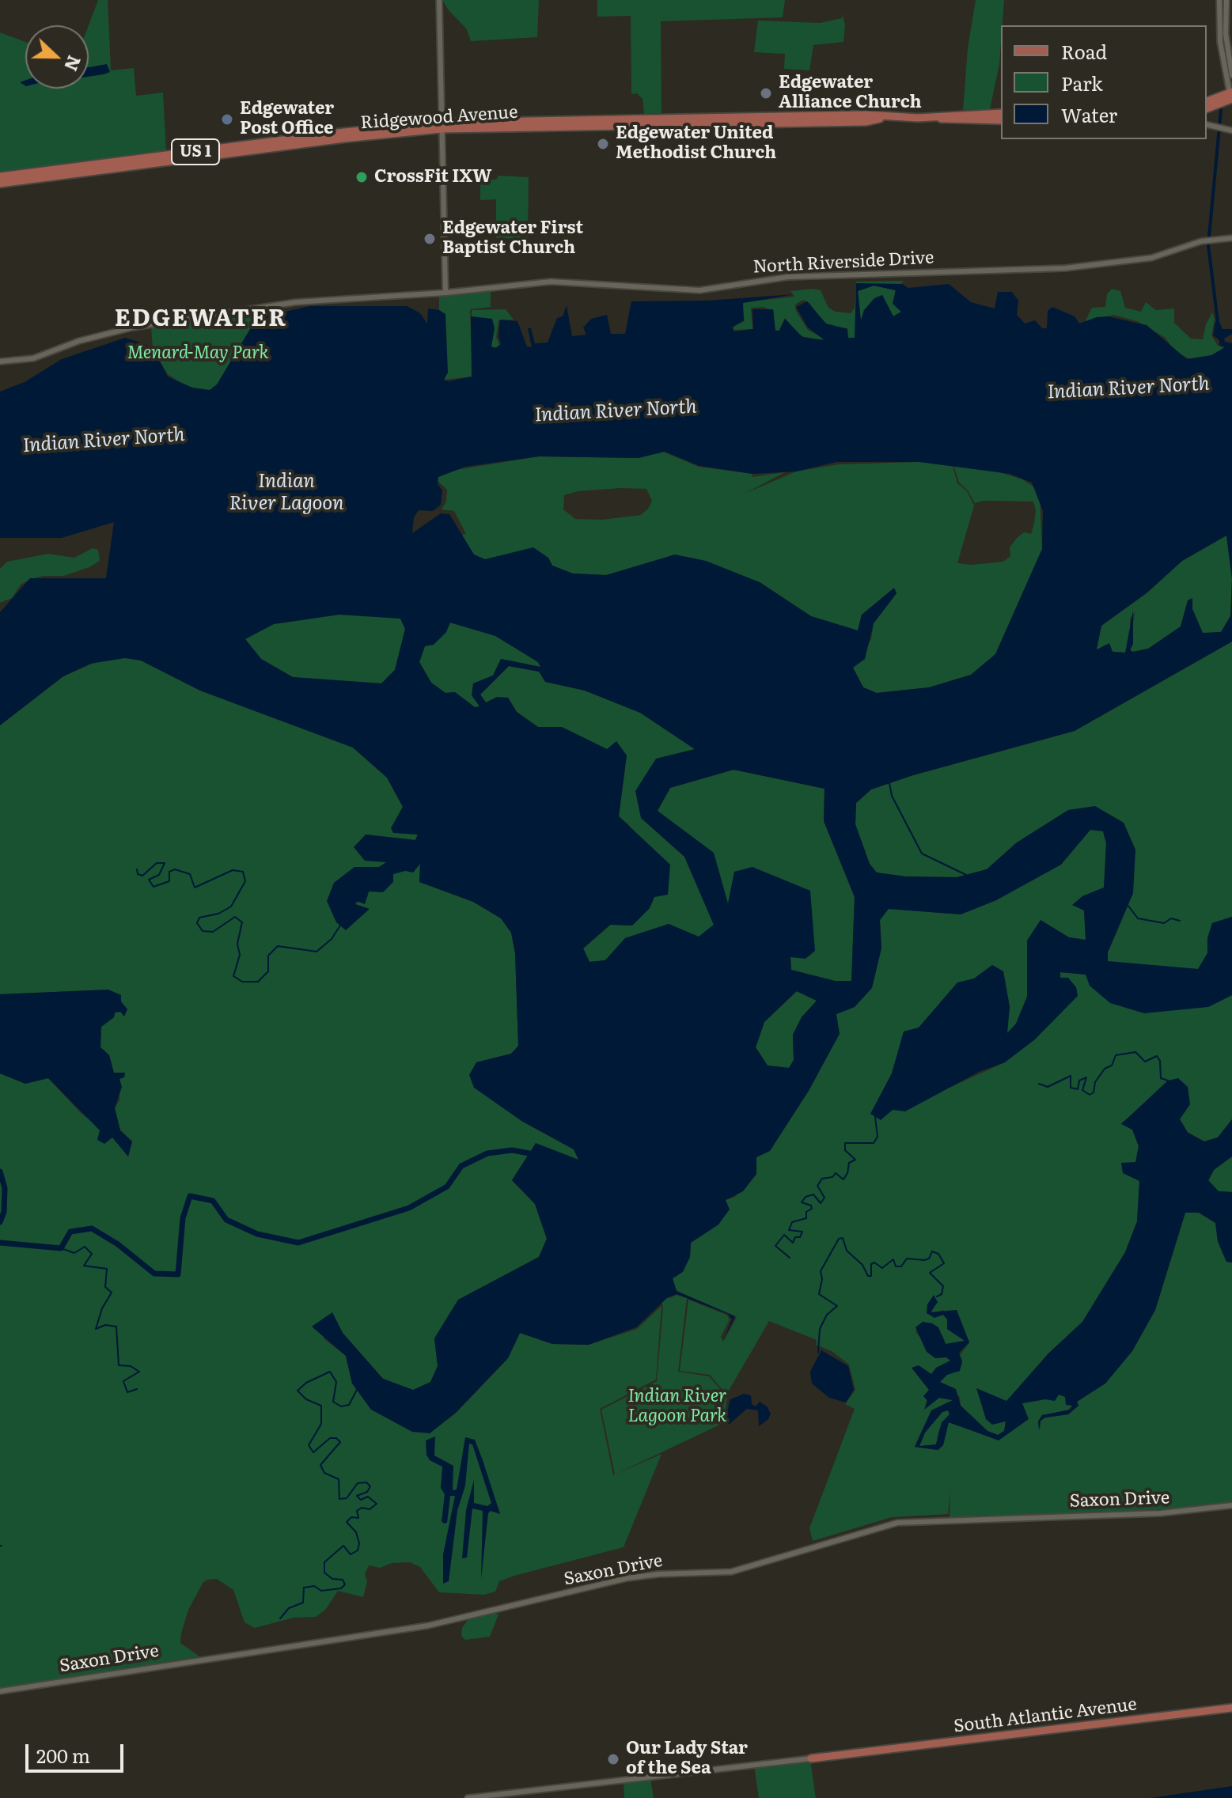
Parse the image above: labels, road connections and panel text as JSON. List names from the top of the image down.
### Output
{
  "streets": {
    "main road": ["Ridgewood Avenue", "US 1", "South Atlantic Avenue"],
    "street": ["North Riverside Drive", "Saxon Drive"]
  },
  "districts": ["EDGEWATER"],
  "water": ["Indian River North", "Indian River Lagoon"],
  "parks": ["Menard-May Park", "Indian River Lagoon Park"],
  "places": [
    "Edgewater Alliance Church",
    "Edgewater Post Office",
    "Edgewater United Methodist Church",
    "CrossFit IXW",
    "Edgewater First Baptist Church",
    "Our Lady Star of the Sea"
  ],
  "legend": ["Road", "Park", "Water"],
  "scale_bar": "200 m",
  "north": "right"
}
